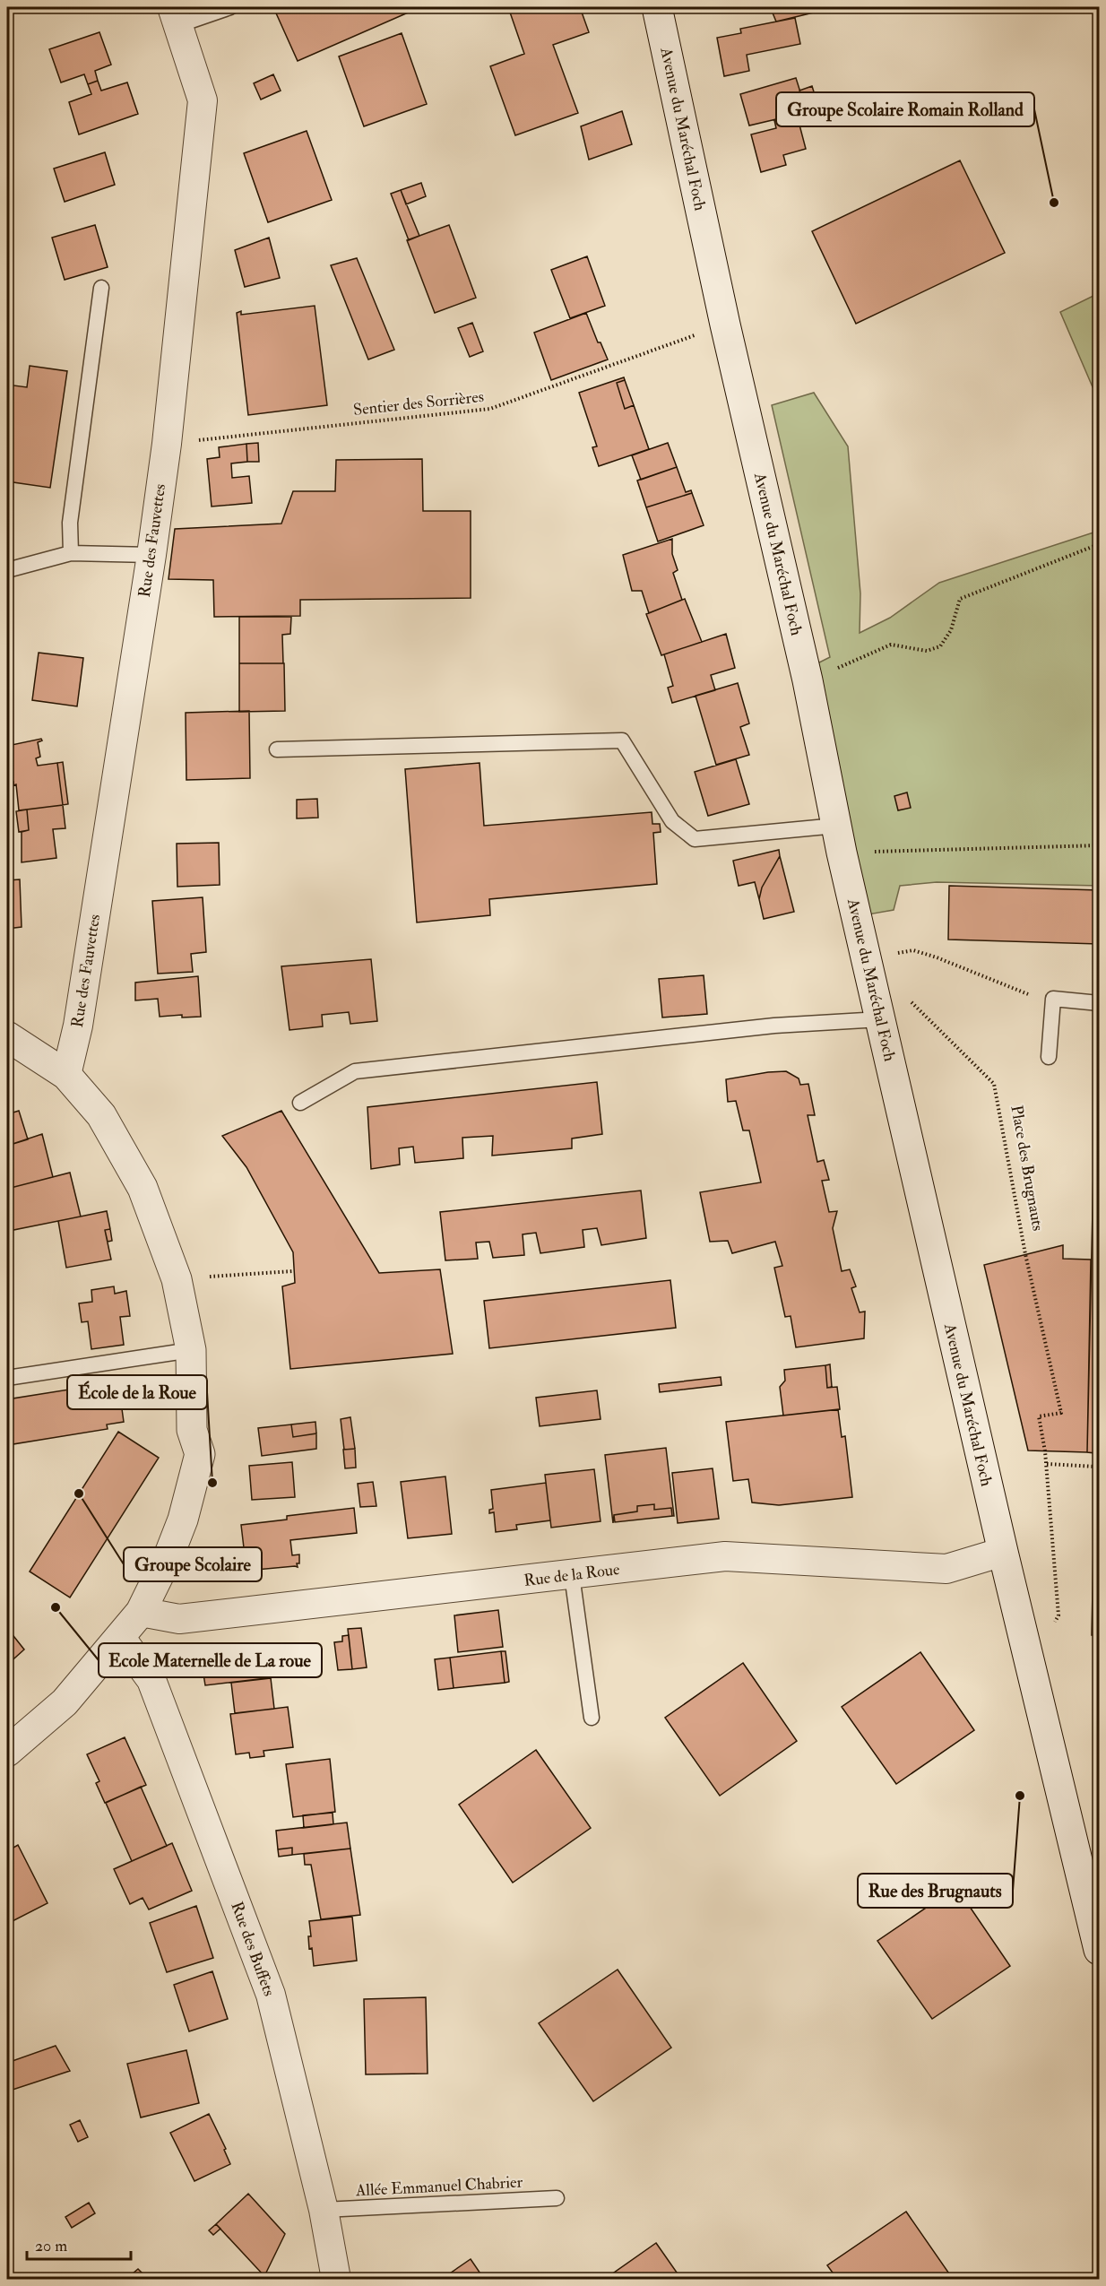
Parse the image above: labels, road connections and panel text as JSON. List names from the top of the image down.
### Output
{
  "streets": {
    "main road": ["Avenue du Maréchal Foch"],
    "street": ["Rue des Fauvettes", "Rue de la Roue", "Rue des Buffets"],
    "lane": ["Allée Emmanuel Chabrier"],
    "path": ["Sentier des Sorrières", "Place des Brugnauts"]
  },
  "crossings": [
    ["Avenue du Maréchal Foch", "Sentier des Sorrières"],
    ["Avenue du Maréchal Foch", "Place des Brugnauts"],
    ["Avenue du Maréchal Foch", "Rue de la Roue"],
    ["Sentier des Sorrières", "Rue des Fauvettes"],
    ["Rue des Buffets", "Allée Emmanuel Chabrier"]
  ],
  "places": [
    "Groupe Scolaire Romain Rolland",
    "École de la Roue",
    "Groupe Scolaire",
    "Ecole Maternelle de La roue",
    "Rue des Brugnauts"
  ],
  "scale_bar": "20 m"
}
